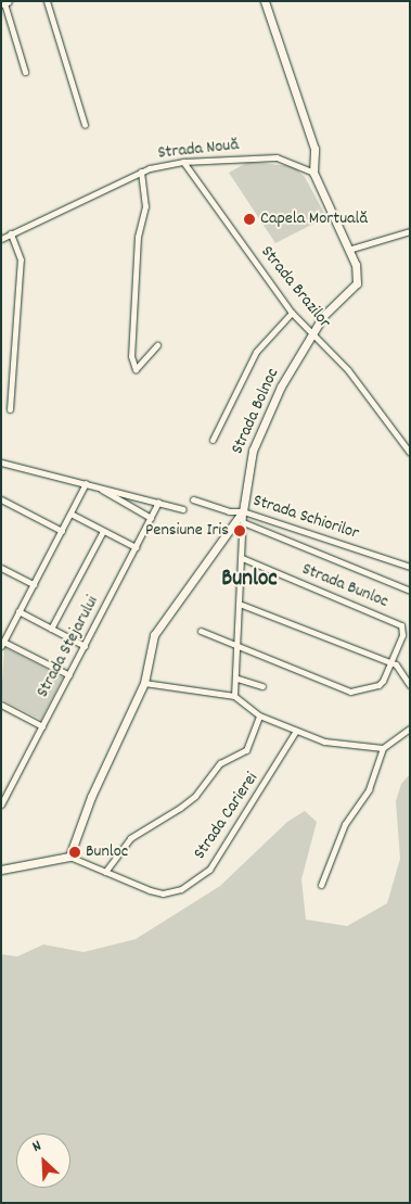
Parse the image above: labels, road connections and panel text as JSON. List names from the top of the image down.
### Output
{
  "streets": {
    "street": [
      "Strada Nouă",
      "Strada Brazilor",
      "Strada Bolnoc",
      "Strada Schiorilor",
      "Strada Bunloc",
      "Strada Stejarului",
      "Strada Carierei"
    ]
  },
  "crossings": [
    ["Strada Nouă", "Strada Brazilor"],
    ["Strada Nouă", "Strada Bolnoc"],
    ["Strada Brazilor", "Strada Bolnoc"],
    ["Strada Bolnoc", "Strada Schiorilor"],
    ["Strada Bolnoc", "Strada Carierei"]
  ],
  "districts": ["Bunloc"],
  "places": ["Capela Mortuală", "Pensiune Iris", "Bunloc"],
  "north": "top left"
}
